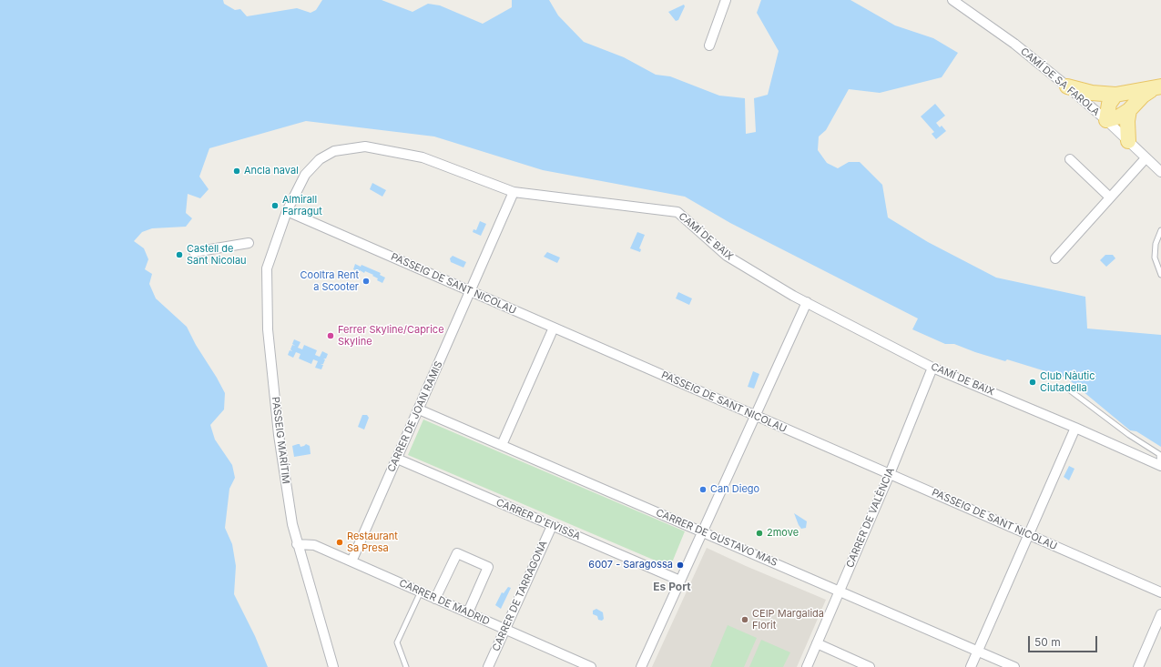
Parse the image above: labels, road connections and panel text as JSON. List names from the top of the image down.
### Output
{
  "streets": {
    "street": [
      "CAMÍ DE SA FAROLA",
      "CAMÍ DE BAIX",
      "PASSEIG DE SANT NICOLAU",
      "CARRER DE JOAN RAMIS",
      "PASSEIG MARÍTIM",
      "CARRER DE VALÈNCIA",
      "CARRER D'EIVISSA",
      "CARRER DE GUSTAVO MAS",
      "CARRER DE TARRAGONA",
      "CARRER DE MADRID"
    ]
  },
  "crossings": [
    ["CAMÍ DE BAIX", "PASSEIG DE SANT NICOLAU"],
    ["CAMÍ DE BAIX", "CARRER DE JOAN RAMIS"],
    ["CAMÍ DE BAIX", "PASSEIG MARÍTIM"],
    ["CAMÍ DE BAIX", "CARRER DE VALÈNCIA"],
    ["PASSEIG DE SANT NICOLAU", "CARRER DE JOAN RAMIS"],
    ["PASSEIG DE SANT NICOLAU", "PASSEIG MARÍTIM"],
    ["PASSEIG DE SANT NICOLAU", "CARRER DE VALÈNCIA"],
    ["CARRER DE JOAN RAMIS", "CARRER D'EIVISSA"],
    ["CARRER DE JOAN RAMIS", "CARRER DE GUSTAVO MAS"],
    ["CARRER DE JOAN RAMIS", "CARRER DE MADRID"],
    ["PASSEIG MARÍTIM", "CARRER DE MADRID"],
    ["CARRER DE VALÈNCIA", "CARRER DE GUSTAVO MAS"],
    ["CARRER D'EIVISSA", "CARRER DE TARRAGONA"],
    ["CARRER DE TARRAGONA", "CARRER DE MADRID"]
  ],
  "districts": ["Es Port"],
  "places": [
    "Ancla naval",
    "Almirall Farragut",
    "Castell de Sant Nicolau",
    "Cooltra Rent a Scooter",
    "Ferrer Skyline/Caprice Skyline",
    "Club Nàutic Ciutadella",
    "Can Diego",
    "2move",
    "Restaurant Sa Presa",
    "6007 - Saragossa",
    "CEIP Margalida Florit"
  ],
  "scale_bar": "50 m"
}
